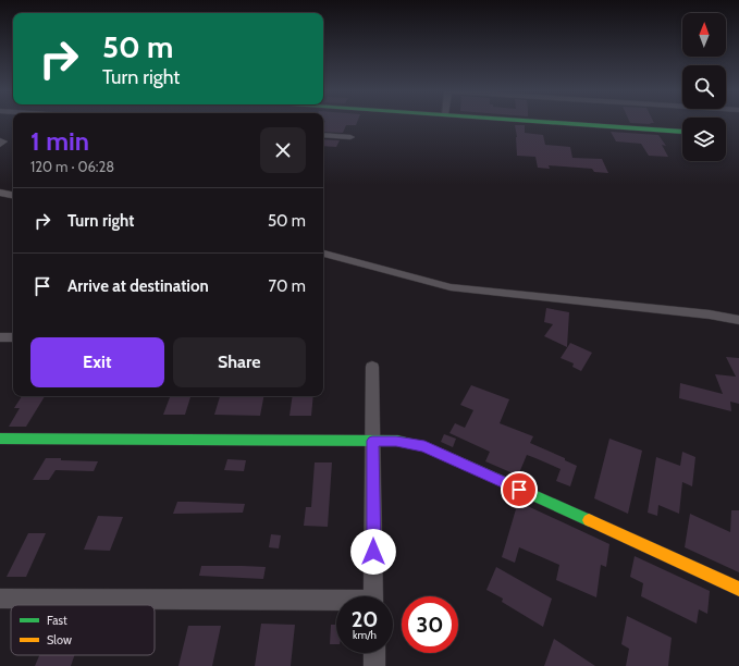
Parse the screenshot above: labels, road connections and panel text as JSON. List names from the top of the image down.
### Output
{
  "legend": ["Fast", "Slow"],
  "north": "top",
  "page": {
    "turn": ["50 m", "Turn right"],
    "heading": ["1 min", "120 m · 06:28"],
    "list": [
      {
        "name": "Turn right",
        "value": "50 m"
      },
      {
        "name": "Arrive at destination",
        "value": "70 m"
      }
    ],
    "buttons": ["Exit", "Share"],
    "speed": "20 km/h",
    "limit": "30"
  }
}
